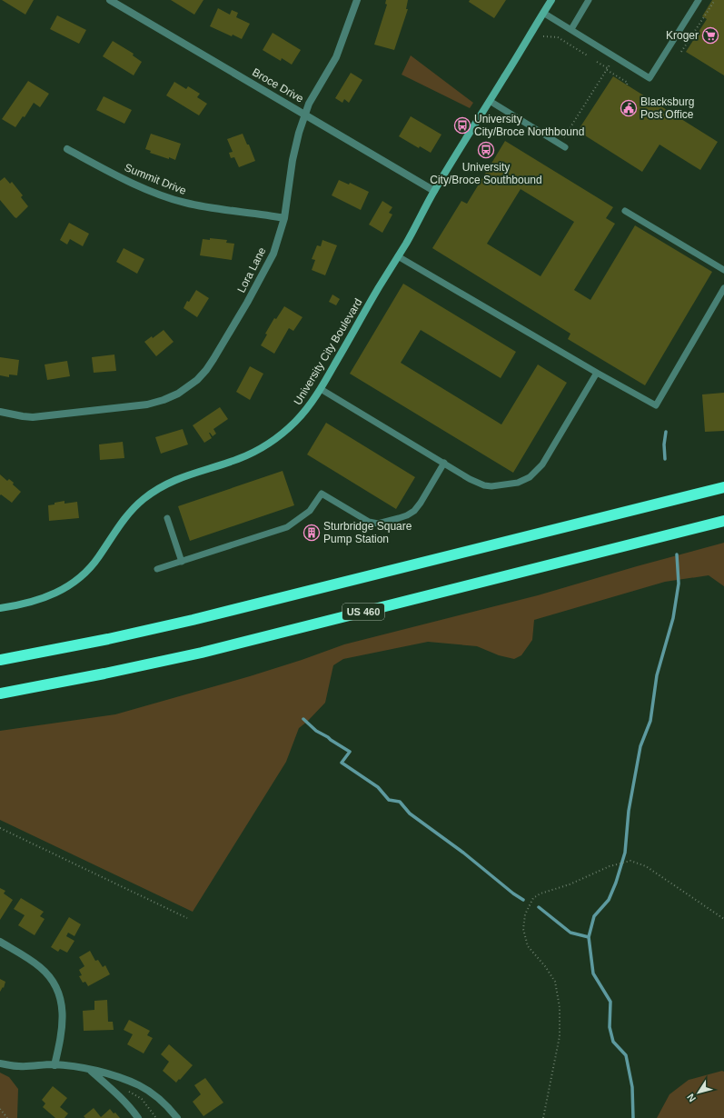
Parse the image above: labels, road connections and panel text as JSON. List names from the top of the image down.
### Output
{
  "streets": {
    "highway": ["US 460"],
    "main road": ["University City Boulevard"],
    "street": ["Broce Drive", "Summit Drive", "Lora Lane"]
  },
  "crossings": [
    ["Broce Drive", "Lora Lane"],
    ["Broce Drive", "University City Boulevard"],
    ["Summit Drive", "Lora Lane"]
  ],
  "places": {
    "supermarket": ["Kroger"],
    "public building": ["Blacksburg Post Office"],
    "bus stop": ["University City/Broce Northbound", "University City/Broce Southbound"],
    "building": ["Sturbridge Square Pump Station"]
  },
  "north": "bottom left"
}
